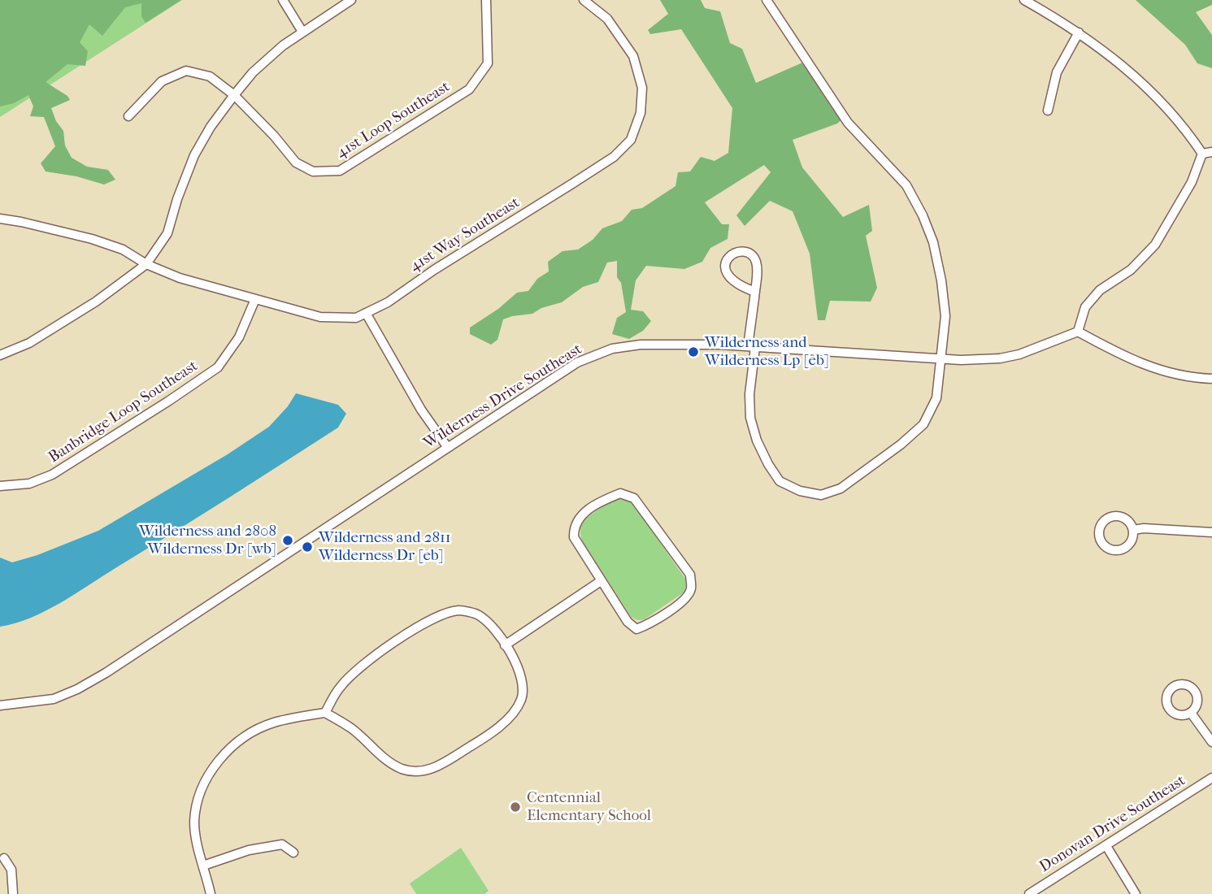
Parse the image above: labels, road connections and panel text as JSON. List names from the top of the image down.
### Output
{
  "streets": {
    "street": [
      "41st Loop Southeast",
      "41st Way Southeast",
      "Wilderness Drive Southeast",
      "Banbridge Loop Southeast",
      "Donovan Drive Southeast"
    ]
  },
  "crossings": [
    ["41st Way Southeast", "Banbridge Loop Southeast"]
  ],
  "places": [
    "Wilderness and Wilderness Lp [eb]",
    "Wilderness and 2808 Wilderness Dr [wb]",
    "Wilderness and 2811 Wilderness Dr [eb]",
    "Centennial Elementary School"
  ]
}
